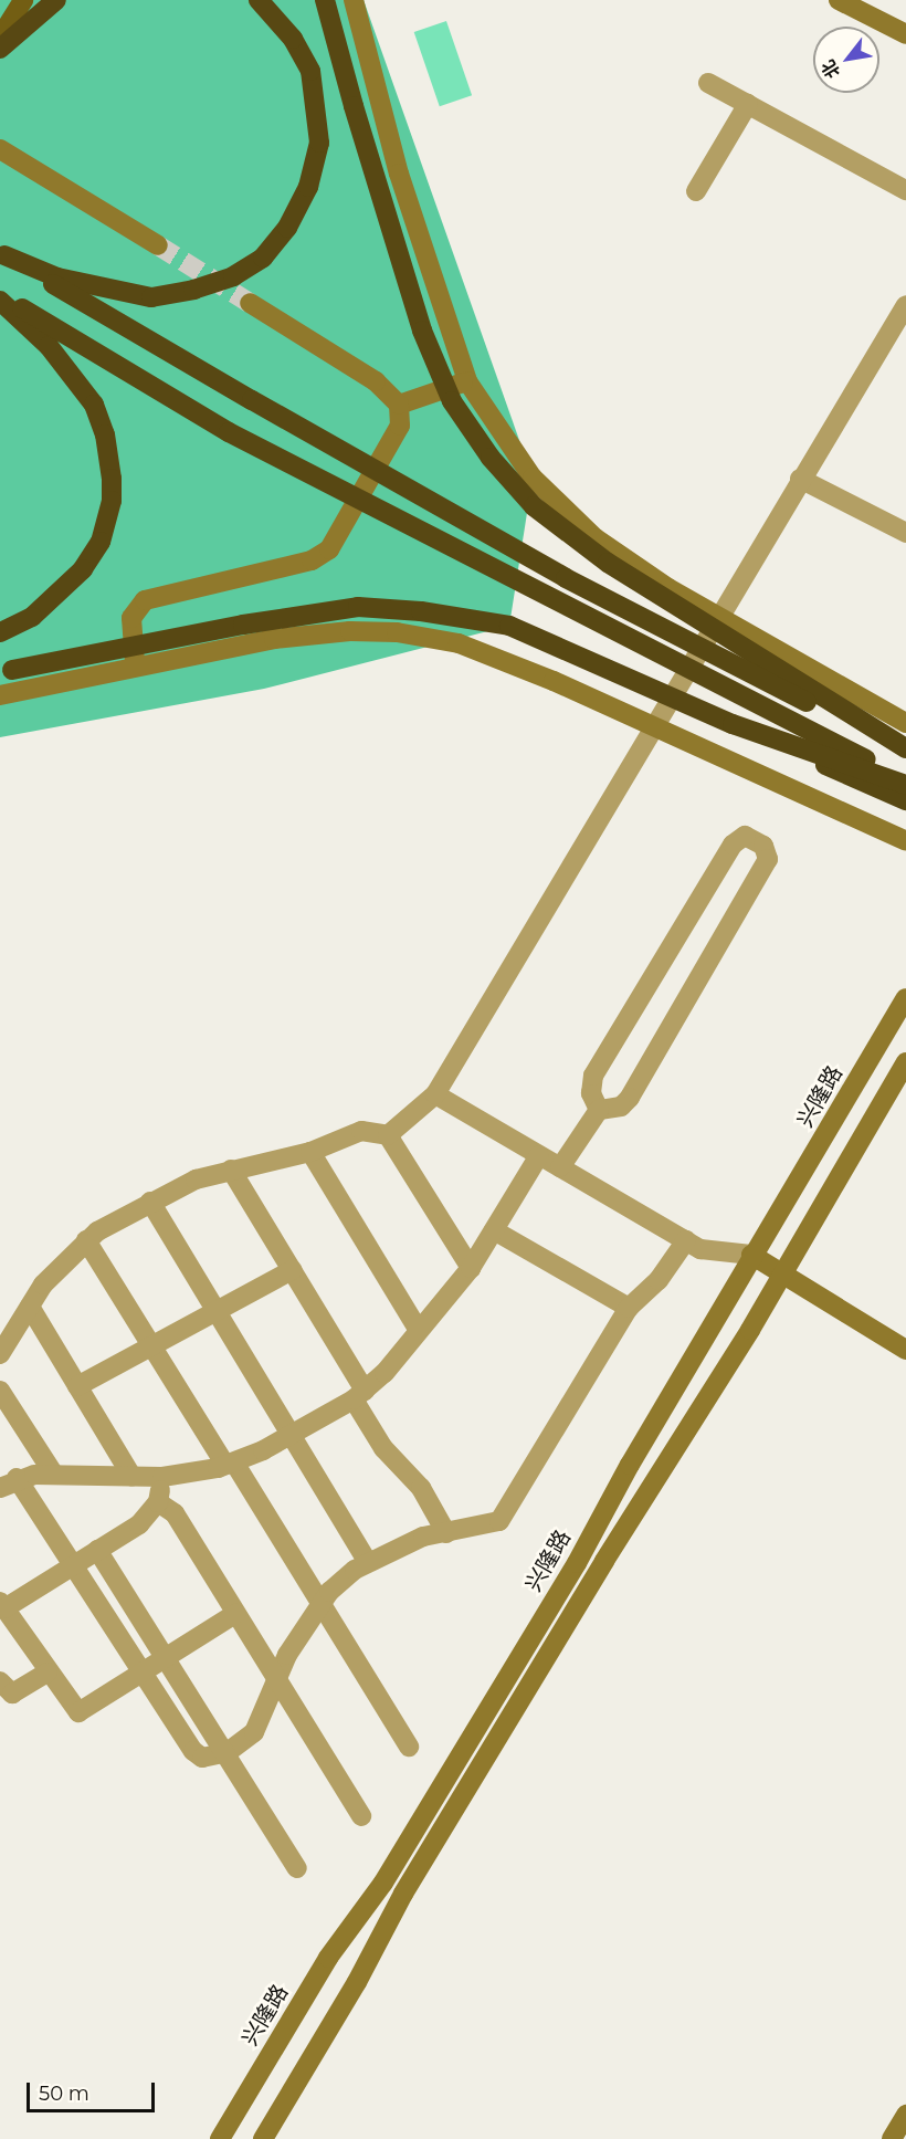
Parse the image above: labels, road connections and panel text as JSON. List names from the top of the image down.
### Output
{
  "streets": {
    "main road": ["兴隆路"]
  },
  "scale_bar": "50 m",
  "north": "bottom left"
}
